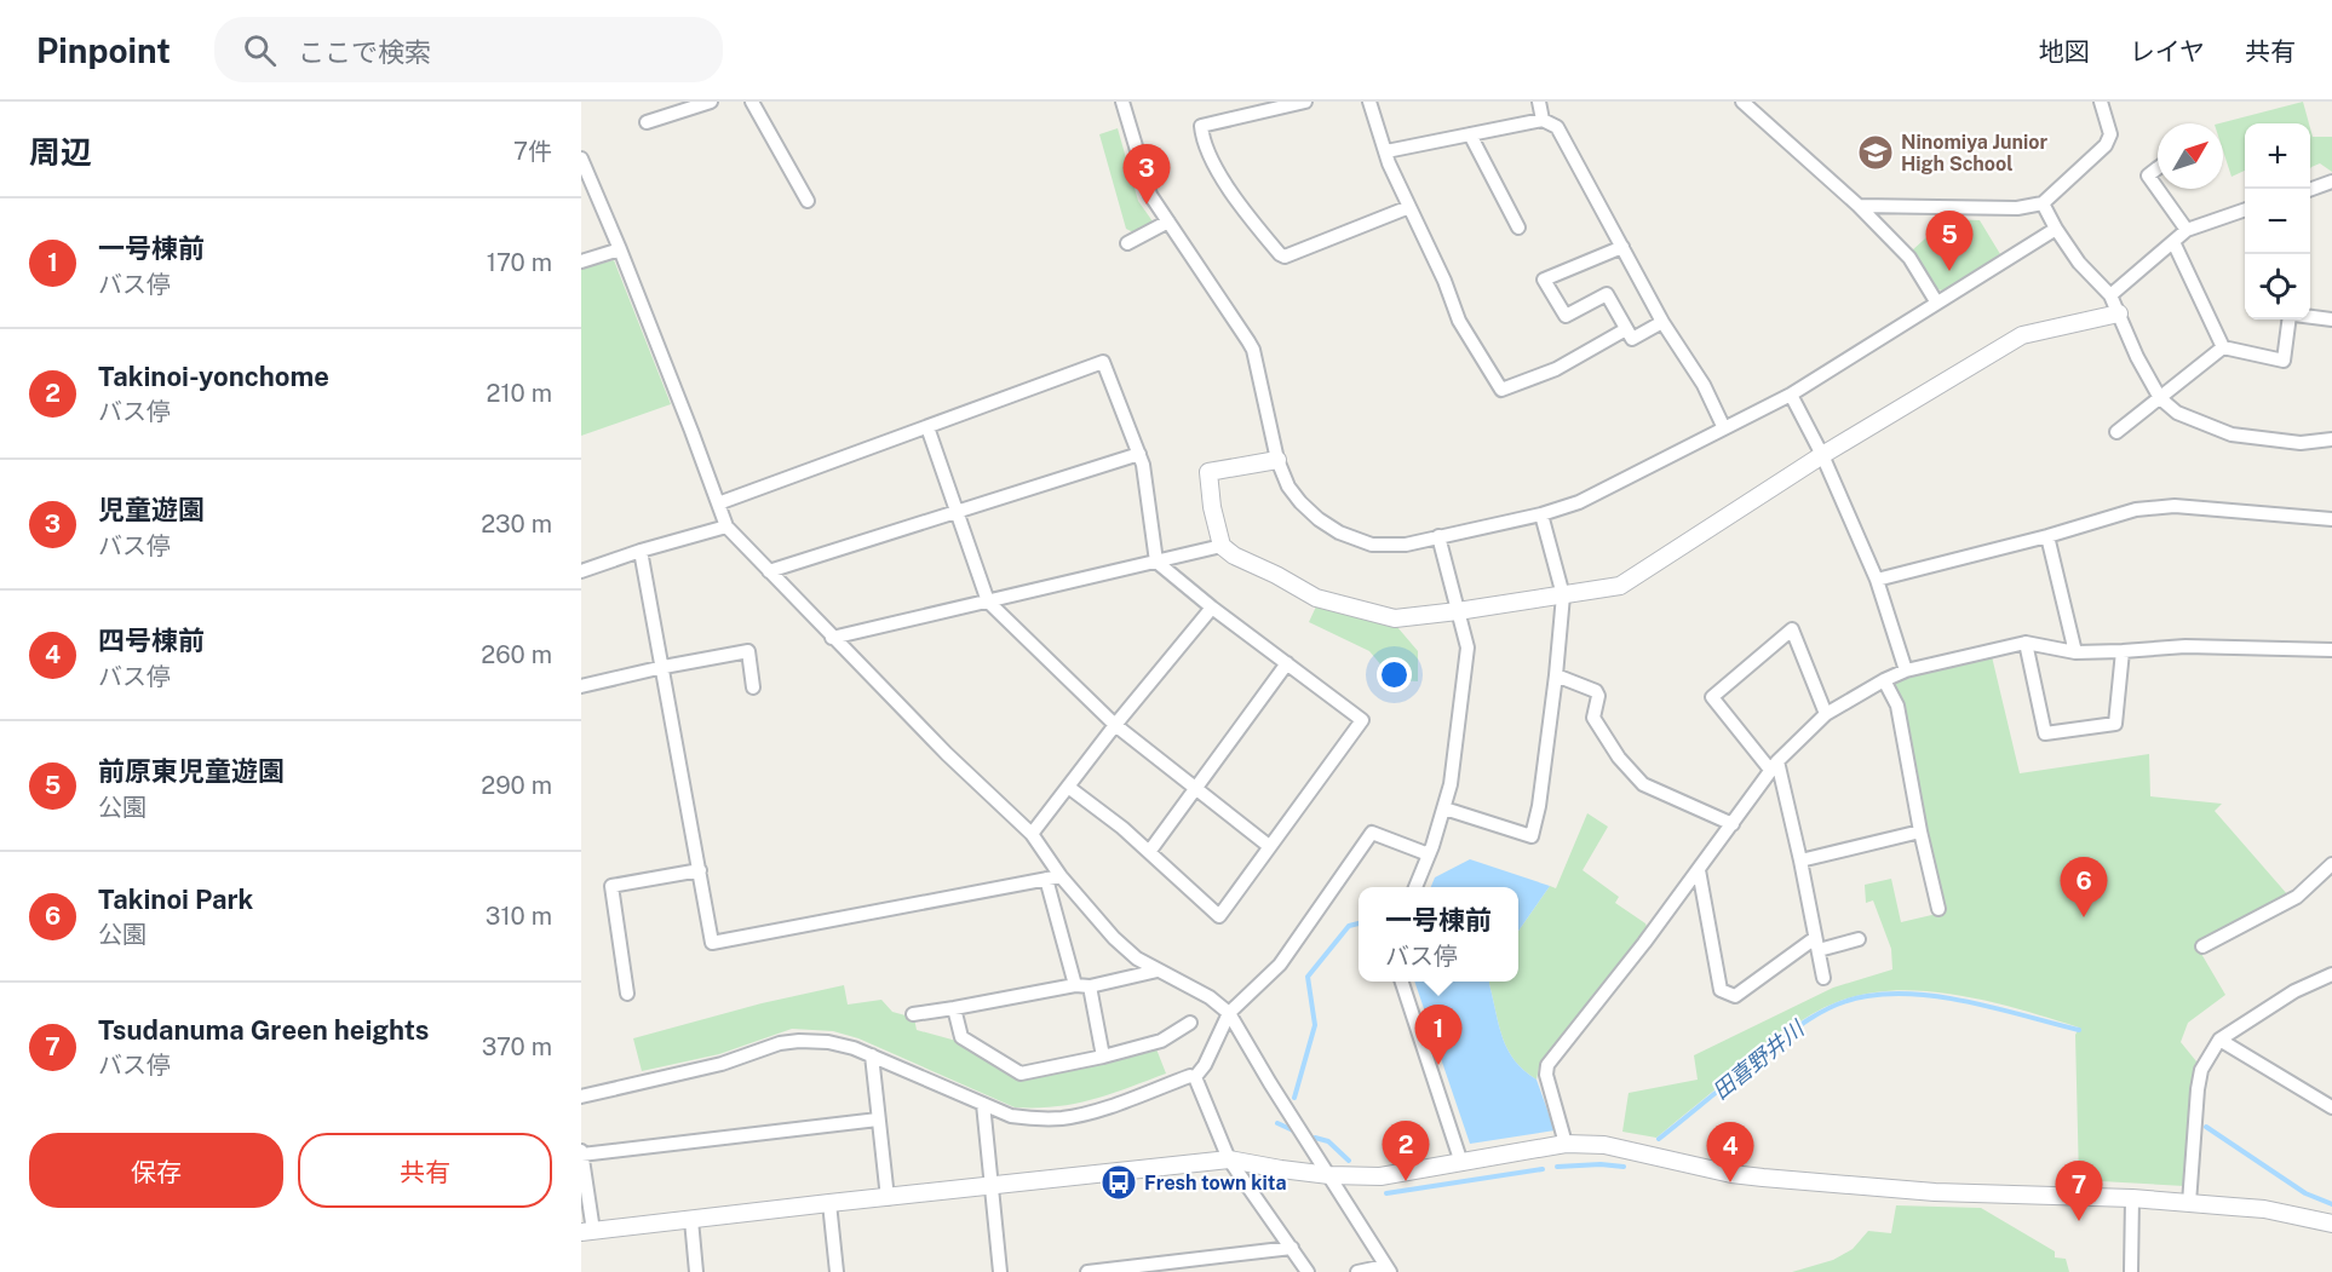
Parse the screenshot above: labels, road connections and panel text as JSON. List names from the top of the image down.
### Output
{
  "water": ["田喜野井川"],
  "places": {
    "school or university": ["Ninomiya Junior High School"],
    "bus stop": ["Fresh town kita"]
  },
  "north": "top right",
  "page": {
    "header": "Pinpoint",
    "search": "ここで検索",
    "nav": ["地図", "レイヤ", "共有"],
    "heading": ["周辺", "7件"],
    "map_buttons": ["+", "−"],
    "pins": [
      "3",
      "5",
      "6",
      "1",
      "2",
      "4",
      "7"
    ],
    "list": [
      {
        "mark": "1",
        "name": "一号棟前",
        "note": "バス停",
        "value": "170 m"
      },
      {
        "mark": "2",
        "name": "Takinoi-yonchome",
        "note": "バス停",
        "value": "210 m"
      },
      {
        "mark": "3",
        "name": "児童遊園",
        "note": "バス停",
        "value": "230 m"
      },
      {
        "mark": "4",
        "name": "四号棟前",
        "note": "バス停",
        "value": "260 m"
      },
      {
        "mark": "5",
        "name": "前原東児童遊園",
        "note": "公園",
        "value": "290 m"
      },
      {
        "mark": "6",
        "name": "Takinoi Park",
        "note": "公園",
        "value": "310 m"
      },
      {
        "mark": "7",
        "name": "Tsudanuma Green heights",
        "note": "バス停",
        "value": "370 m"
      }
    ],
    "popup": ["一号棟前", "バス停"],
    "buttons": ["保存", "共有"]
  }
}
